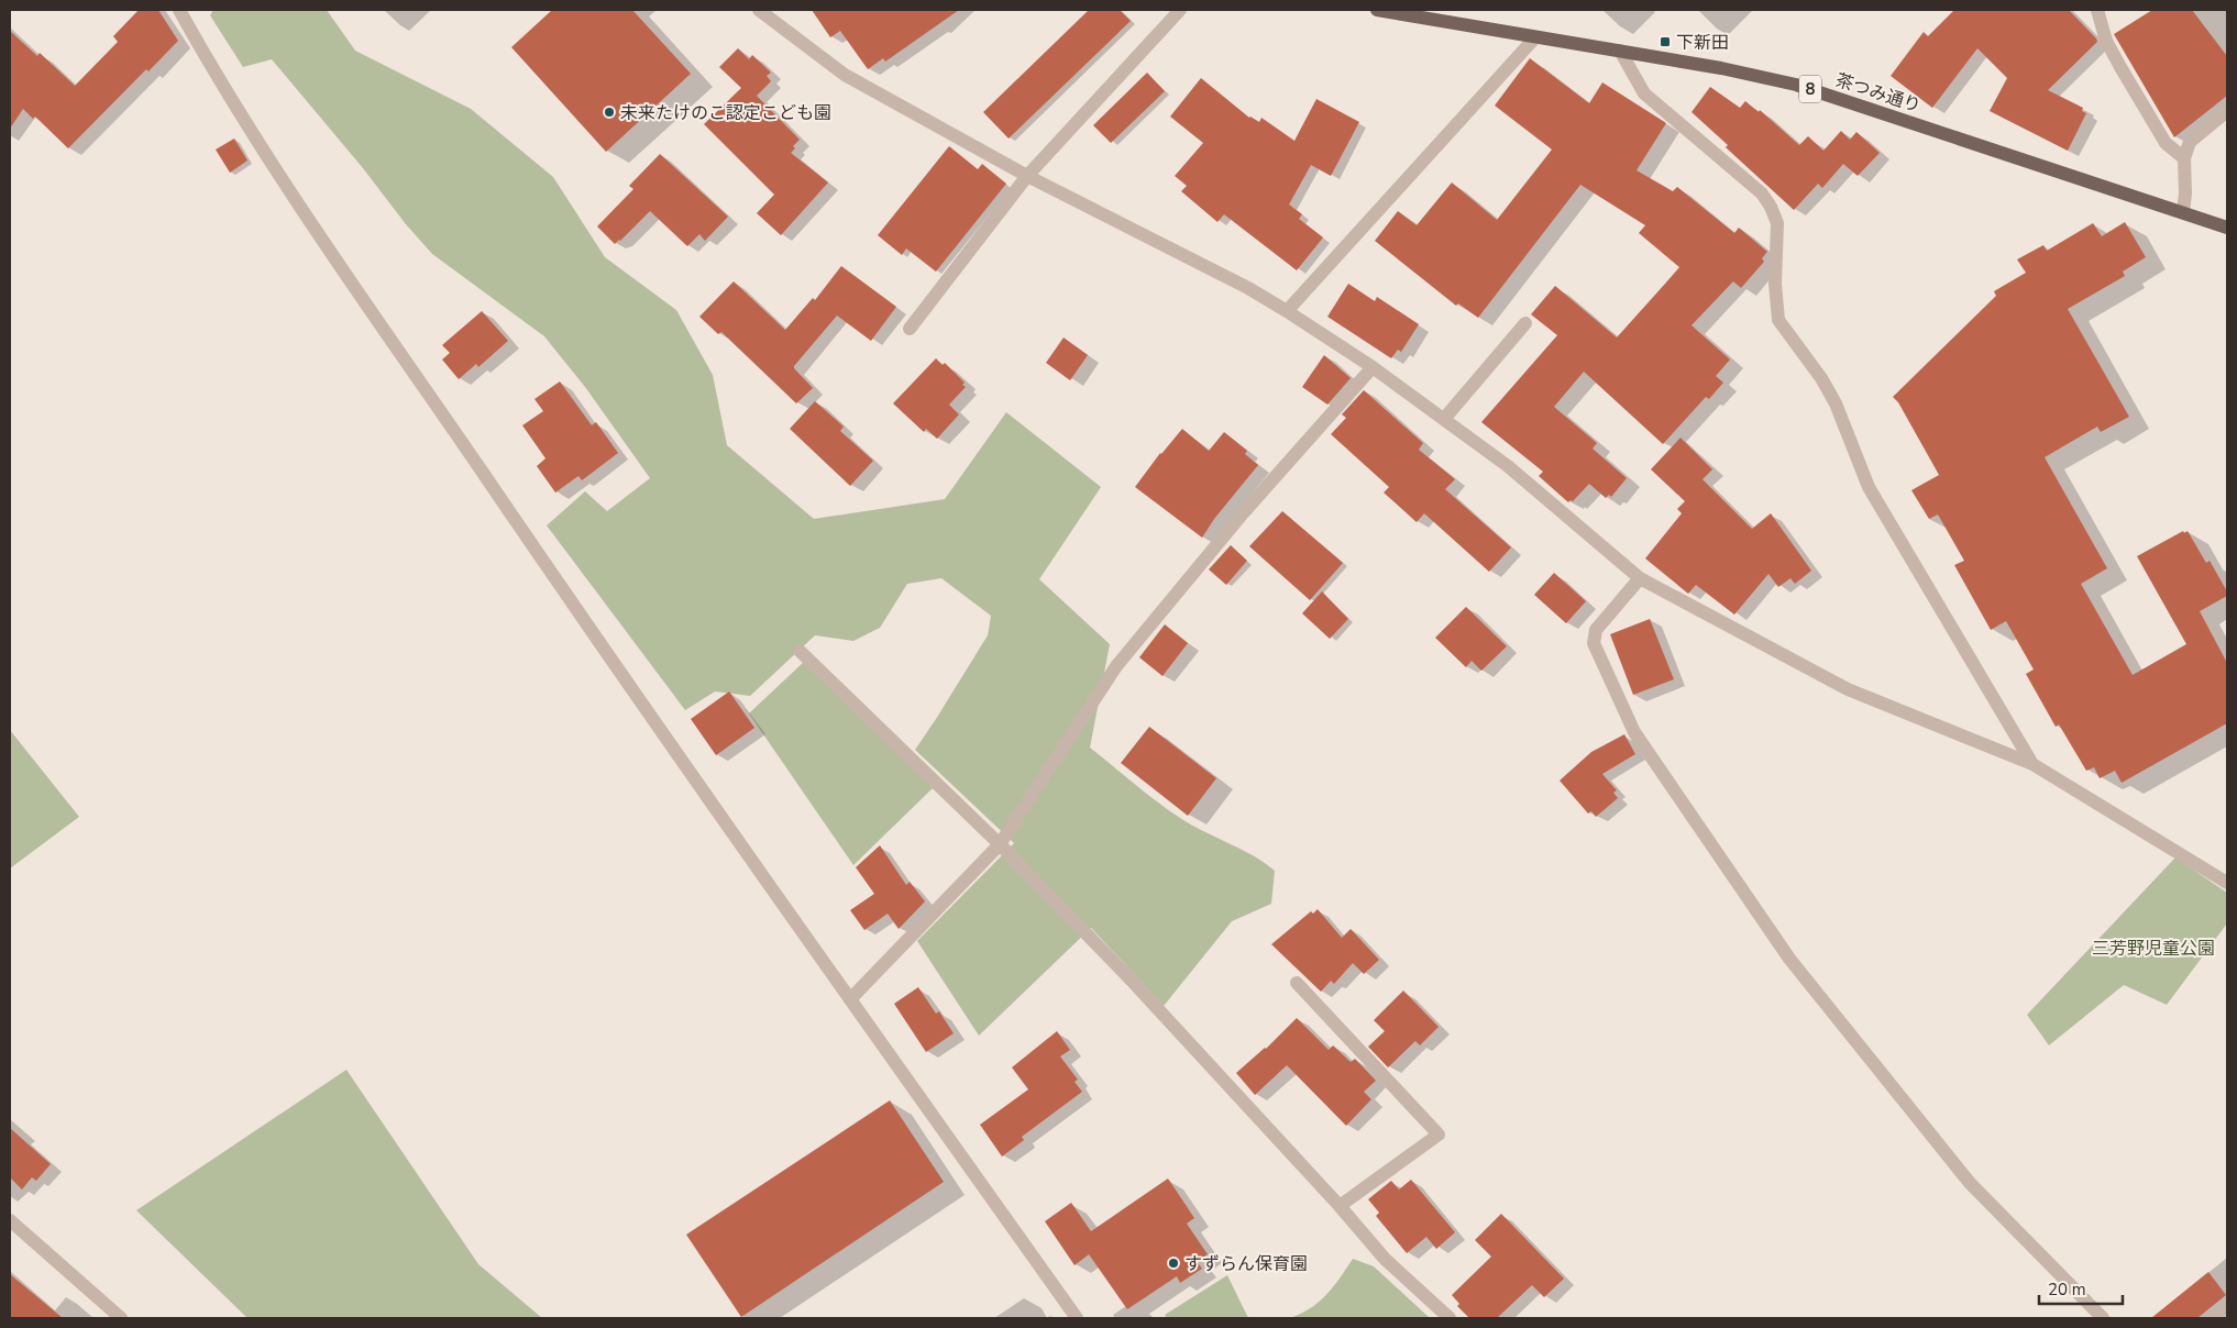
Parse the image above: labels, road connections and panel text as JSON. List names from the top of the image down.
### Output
{
  "streets": {
    "main road": ["8", "茶つみ通り"]
  },
  "parks": ["三芳野児童公園"],
  "places": {
    "transit": ["下新田"],
    "other": ["未来たけのこ認定こども園", "すずらん保育園"]
  },
  "scale_bar": "20 m"
}
